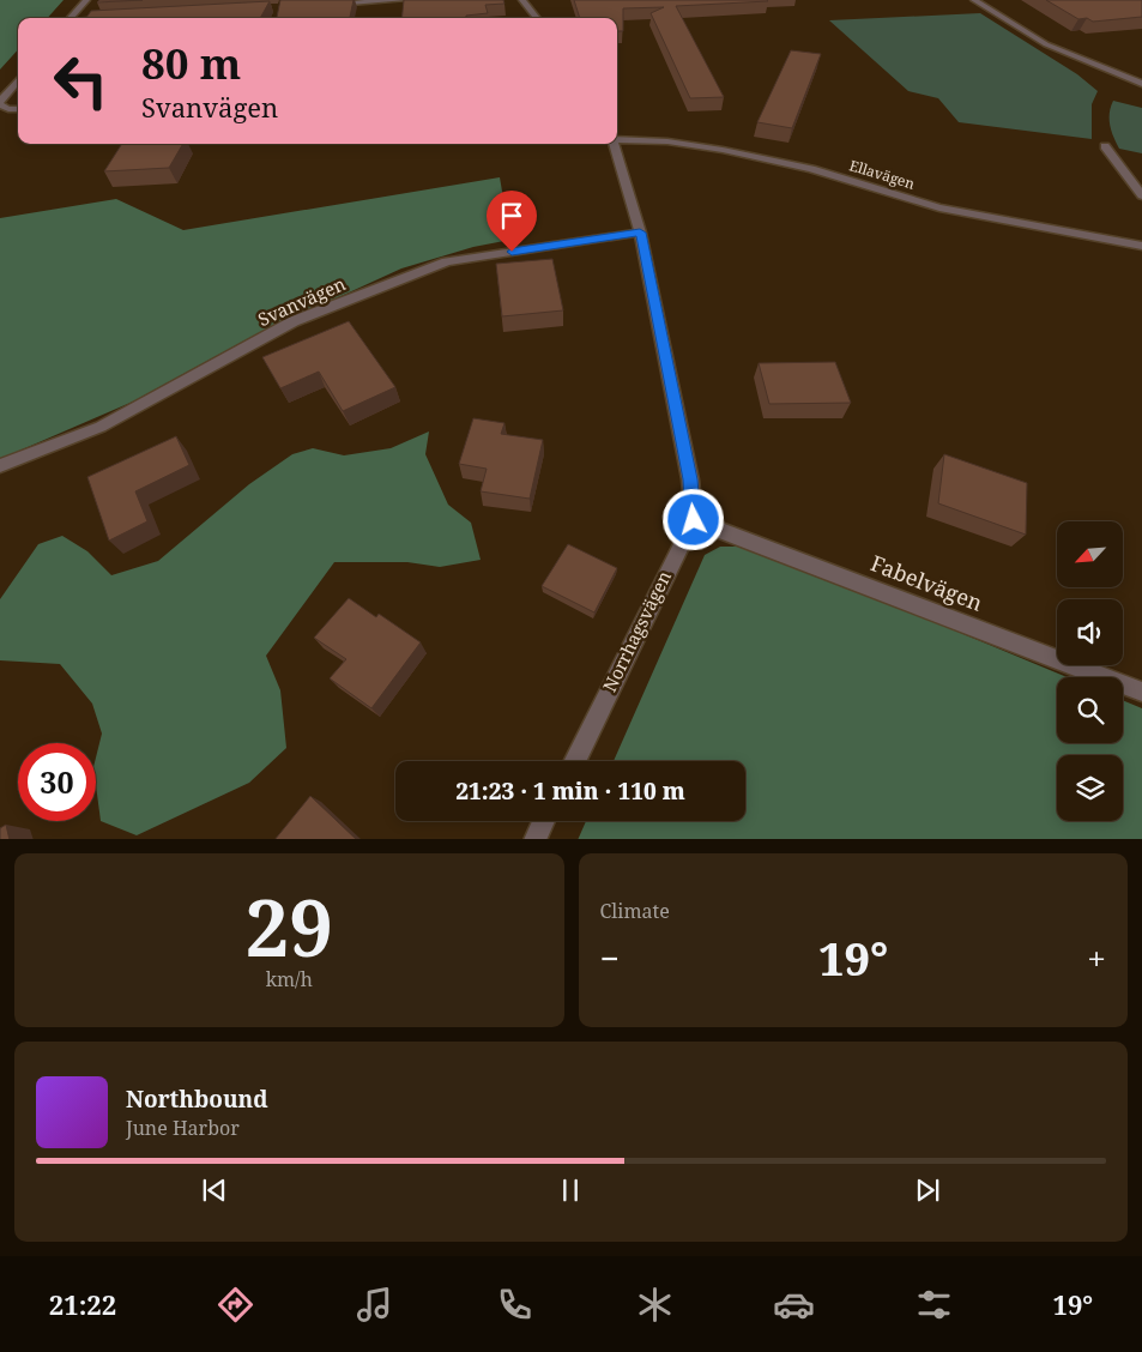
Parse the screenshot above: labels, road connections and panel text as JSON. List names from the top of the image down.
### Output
{
  "streets": {
    "street": [
      "Ellavägen",
      "Svanvägen",
      "Fabelvägen",
      "Norrhagsvägen"
    ]
  },
  "crossings": [
    ["Fabelvägen", "Norrhagsvägen"]
  ],
  "north": "bottom left",
  "page": {
    "turn": ["80 m", "Svanvägen"],
    "limit": "30",
    "trip": "21:23 · 1 min · 110 m",
    "tile": [
      ["29", "km/h"],
      "Climate"
    ],
    "heat": ["−", "19°", "+"],
    "song": ["Northbound", "June Harbor"],
    "tabs": ["21:22", "19°"]
  }
}
